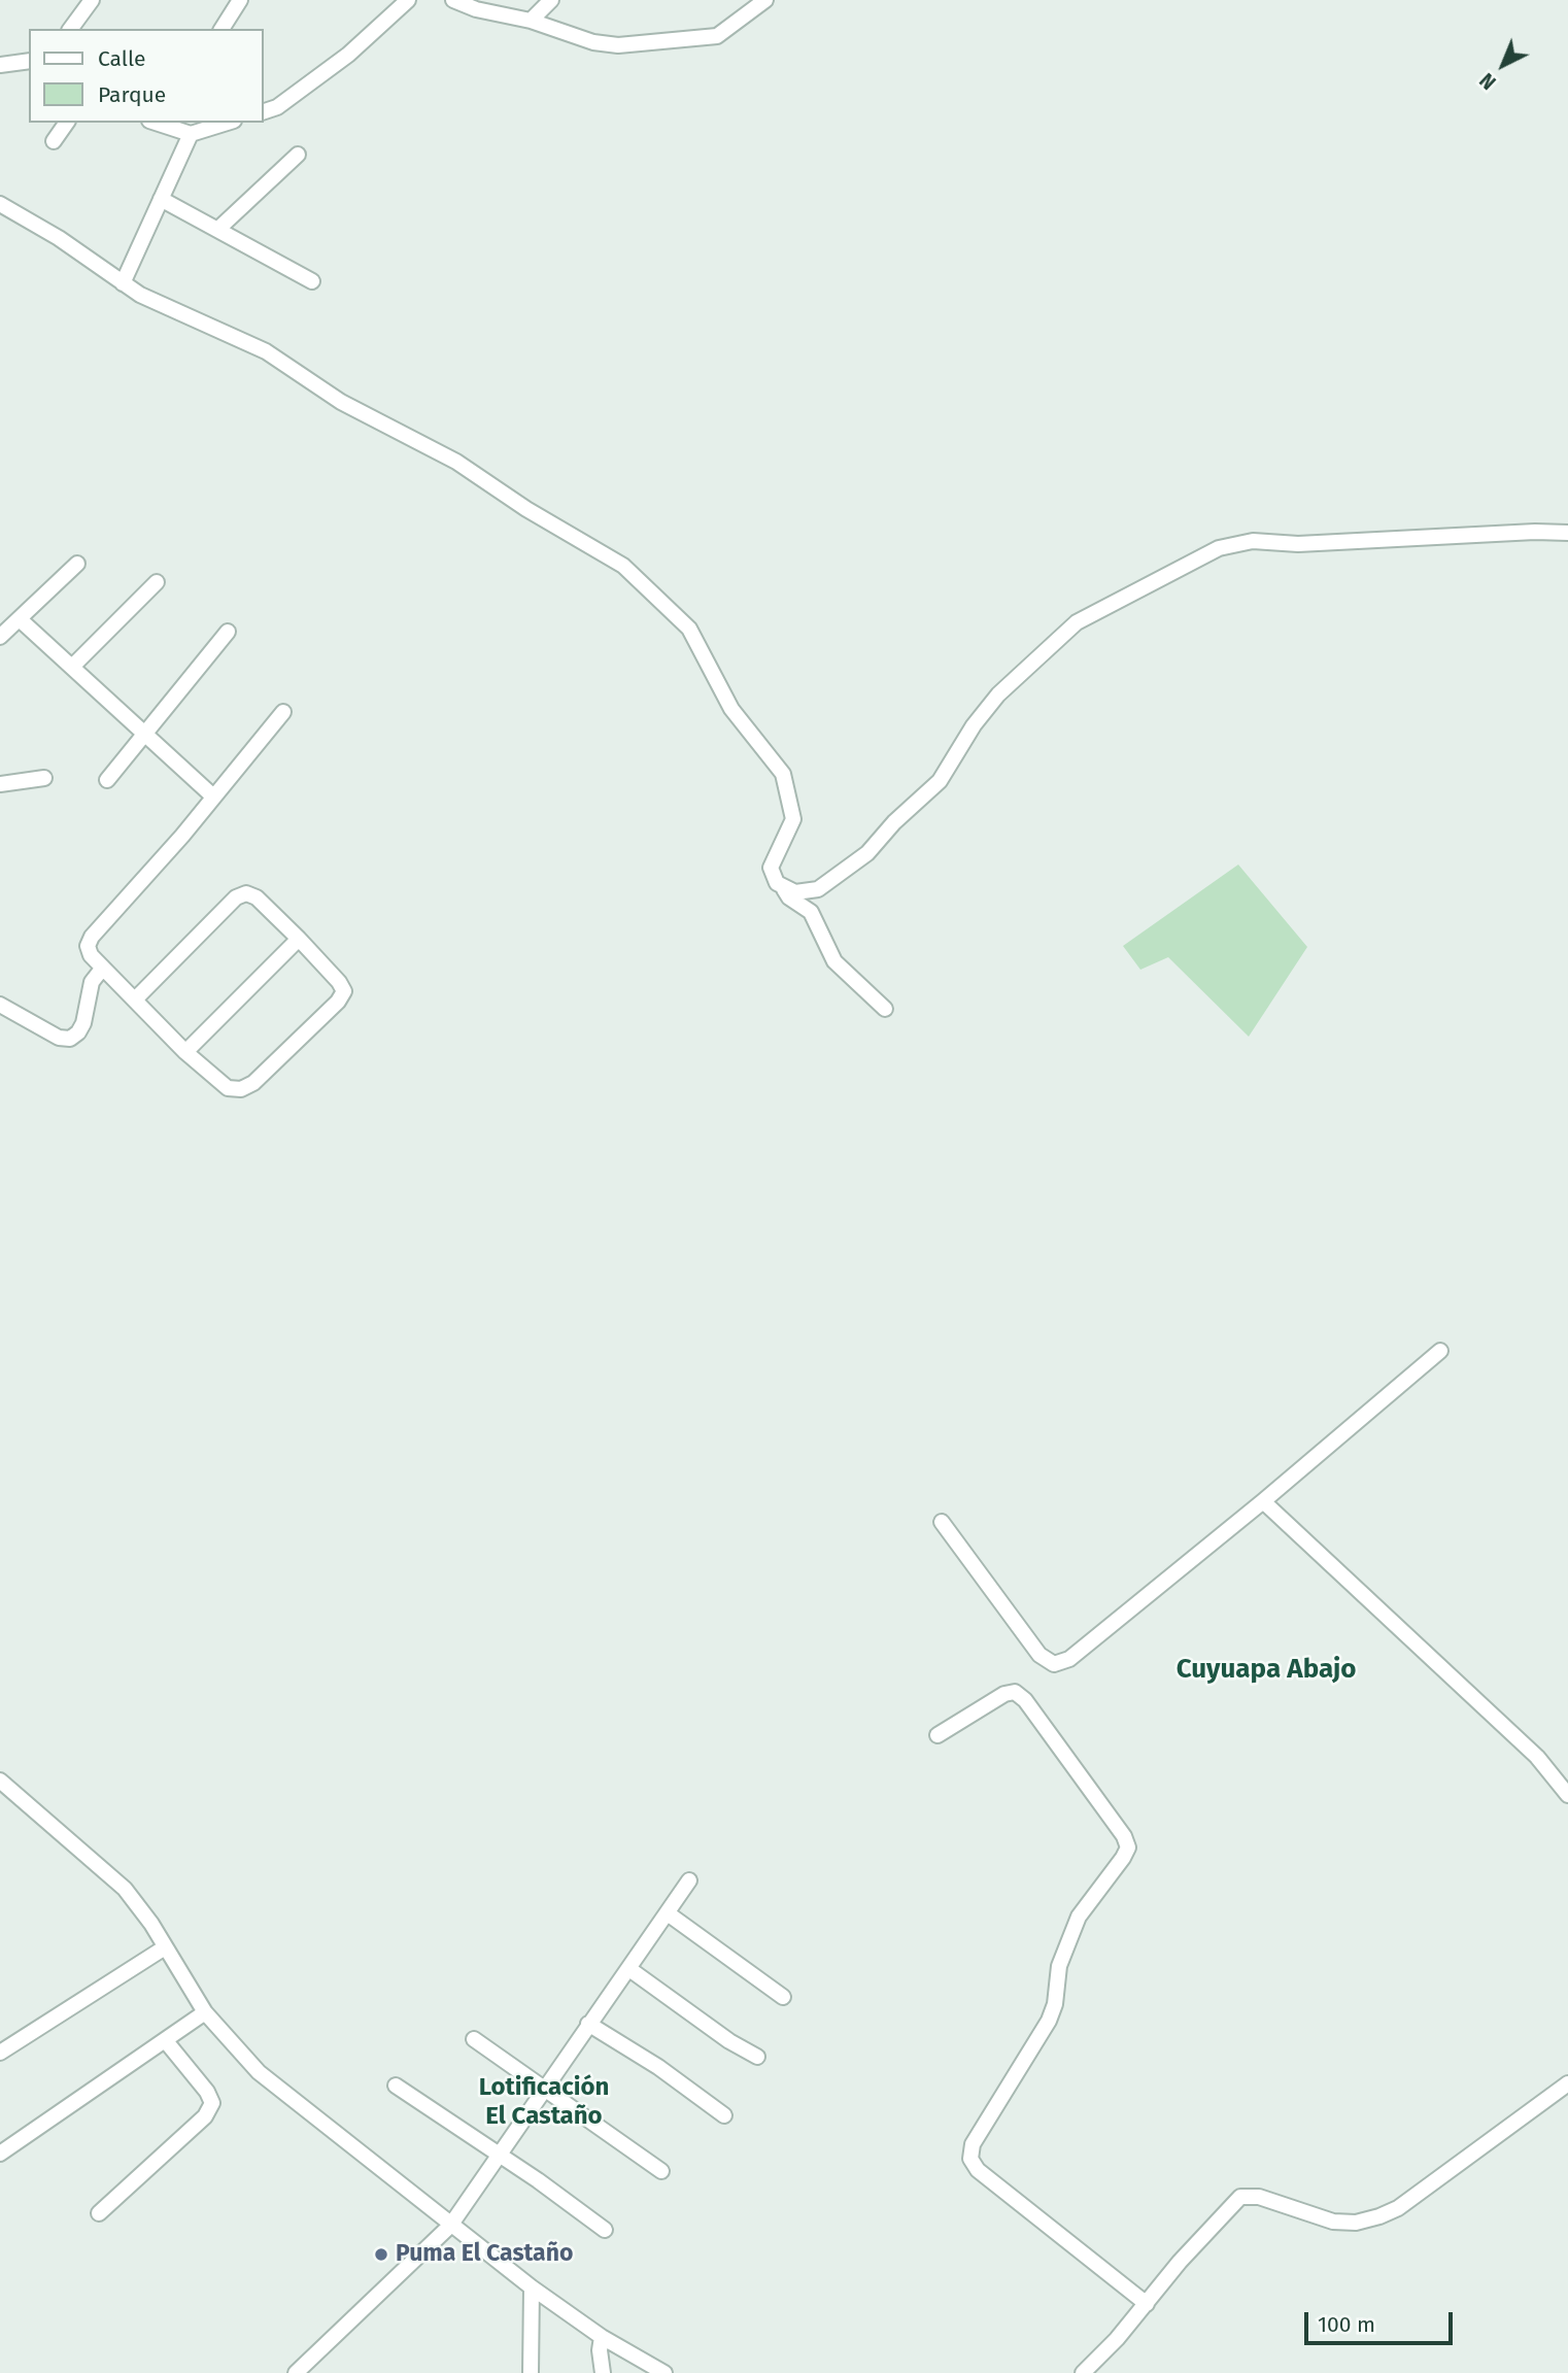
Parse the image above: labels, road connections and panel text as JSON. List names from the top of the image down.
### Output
{
  "districts": ["Cuyuapa Abajo", "Lotificación El Castaño"],
  "places": ["Puma El Castaño"],
  "legend": ["Calle", "Parque"],
  "scale_bar": "100 m",
  "north": "bottom left"
}
